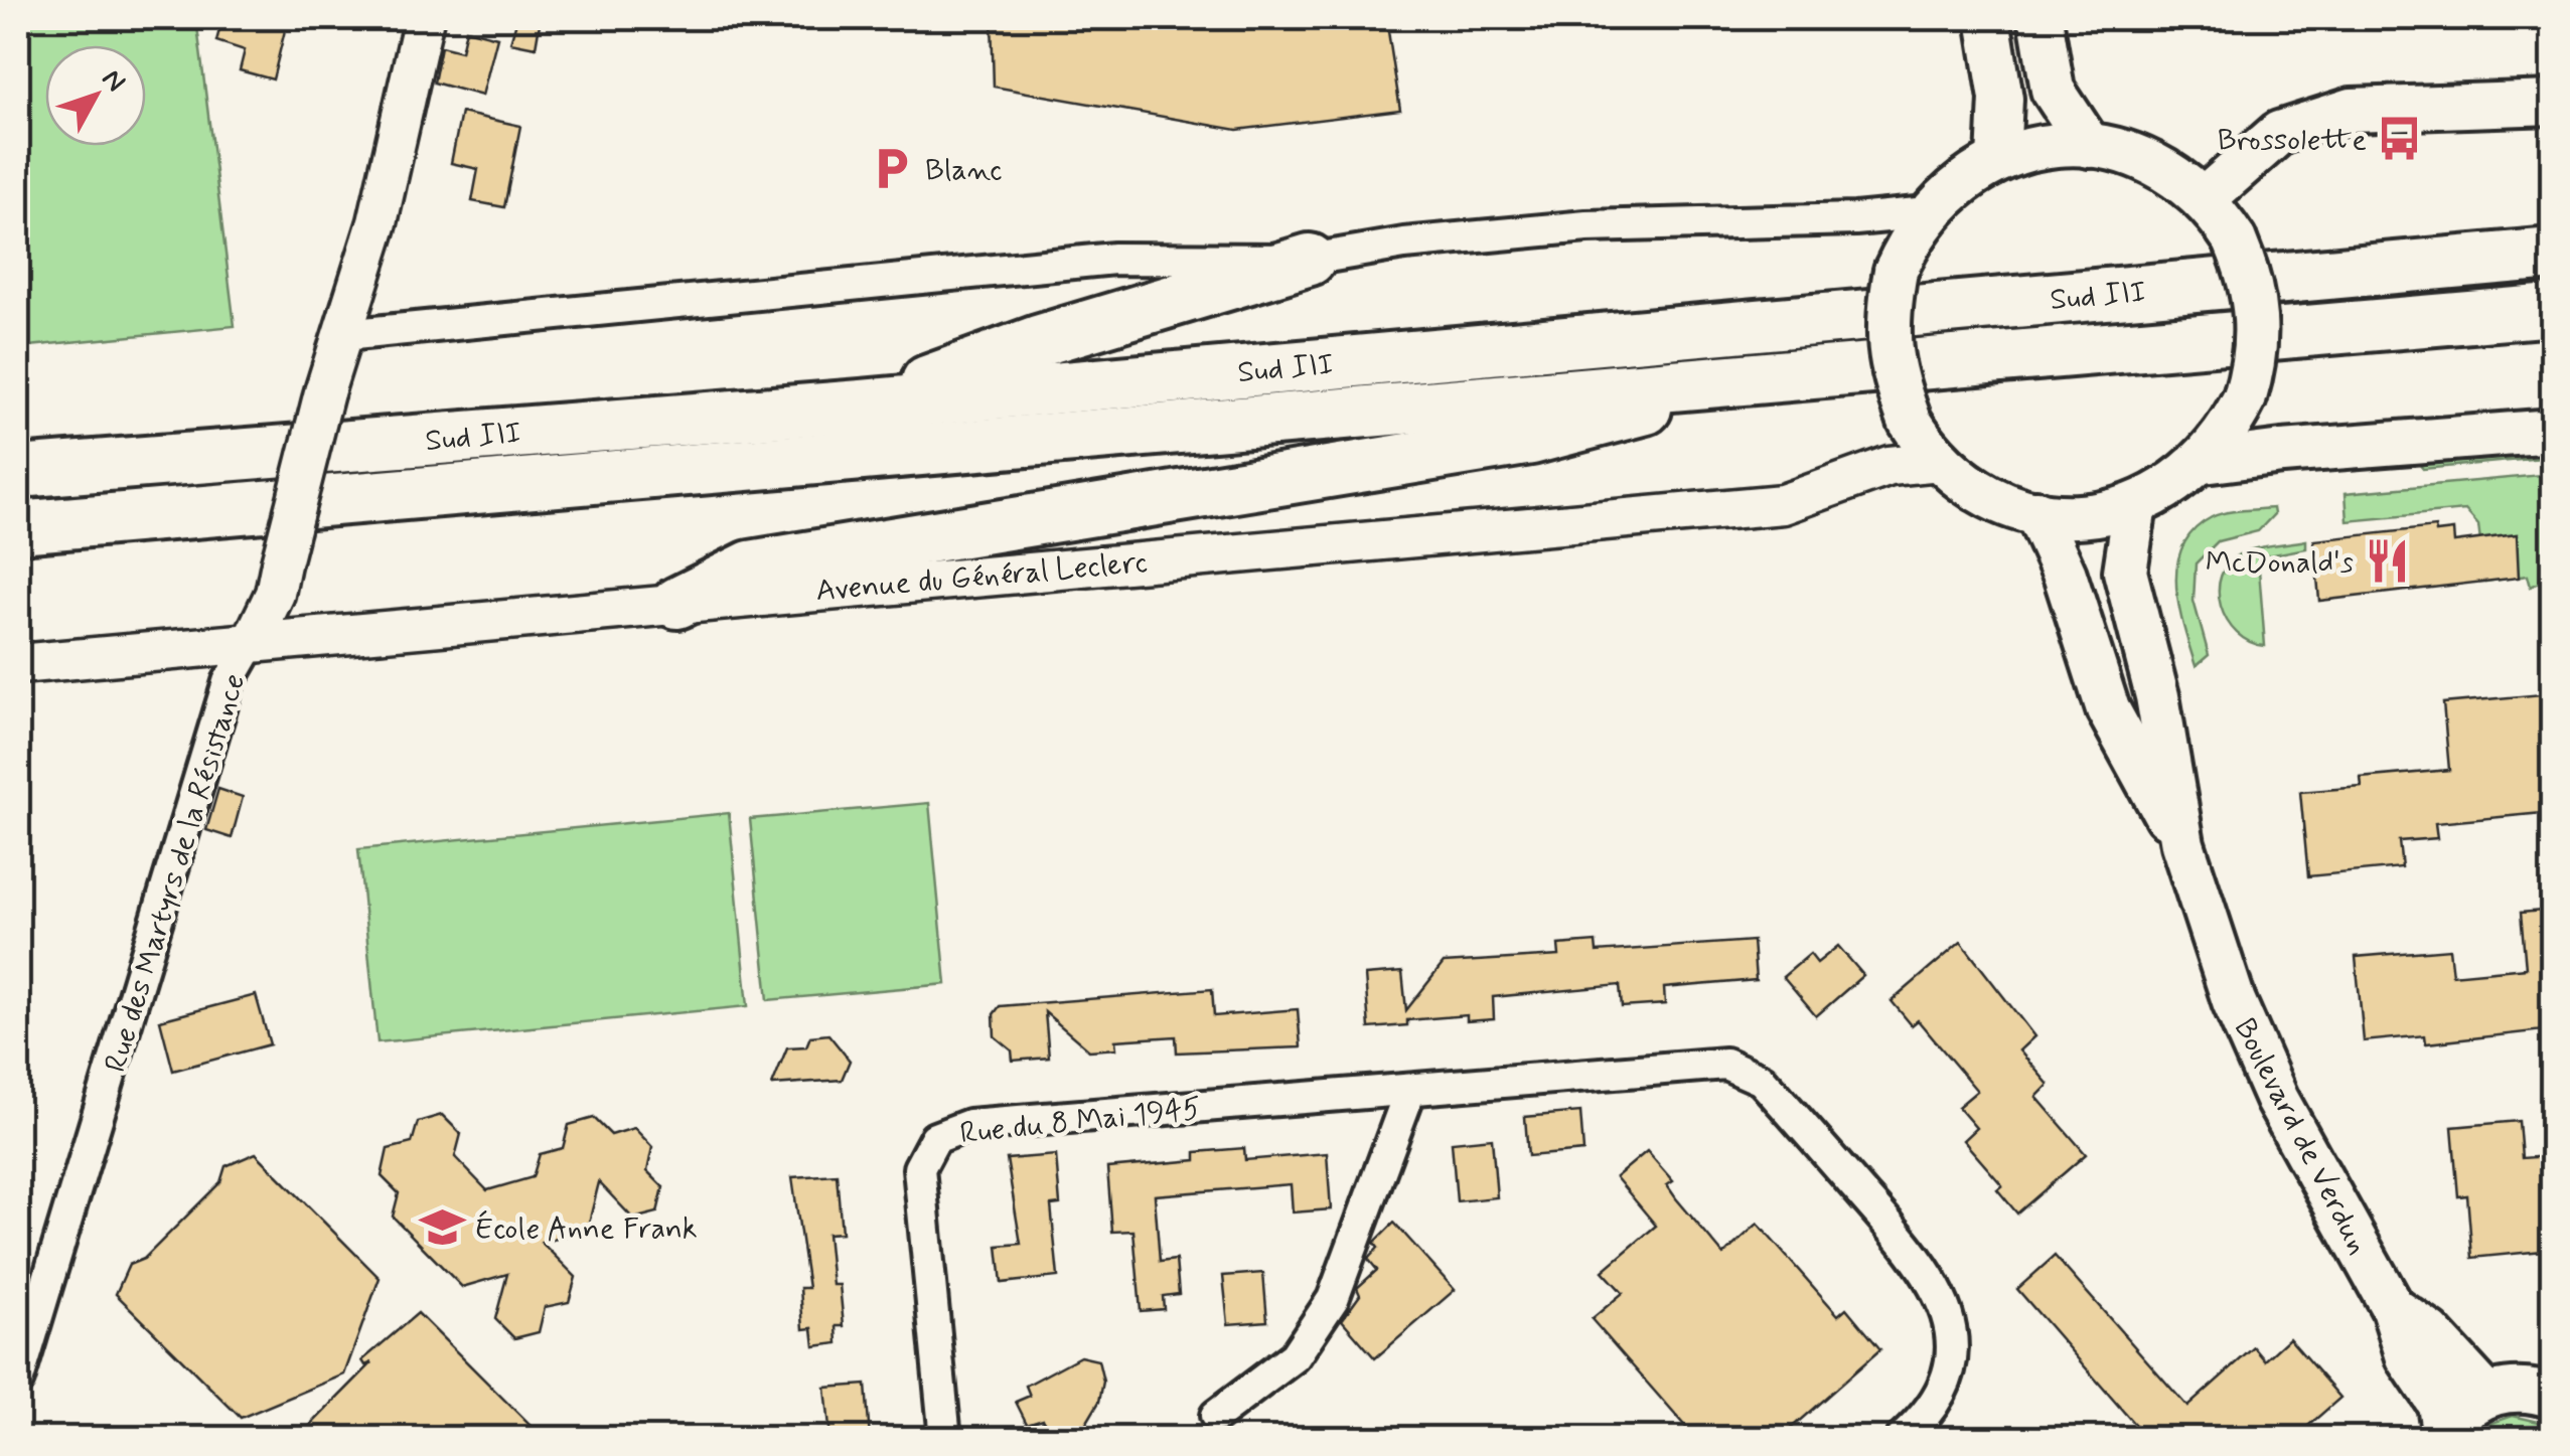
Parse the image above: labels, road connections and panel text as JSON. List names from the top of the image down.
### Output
{
  "streets": {
    "highway": ["Sud III"],
    "main road": ["Boulevard de Verdun"],
    "street": ["Avenue du Général Leclerc", "Rue des Martyrs de la Résistance", "Rue du 8 Mai 1945"]
  },
  "crossings": [
    ["Avenue du Général Leclerc", "Rue des Martyrs de la Résistance"]
  ],
  "places": {
    "bus stop": ["Brossolette"],
    "parking": ["Blanc"],
    "restaurant": ["McDonald's"],
    "school or university": ["École Anne Frank"]
  },
  "north": "top right"
}
